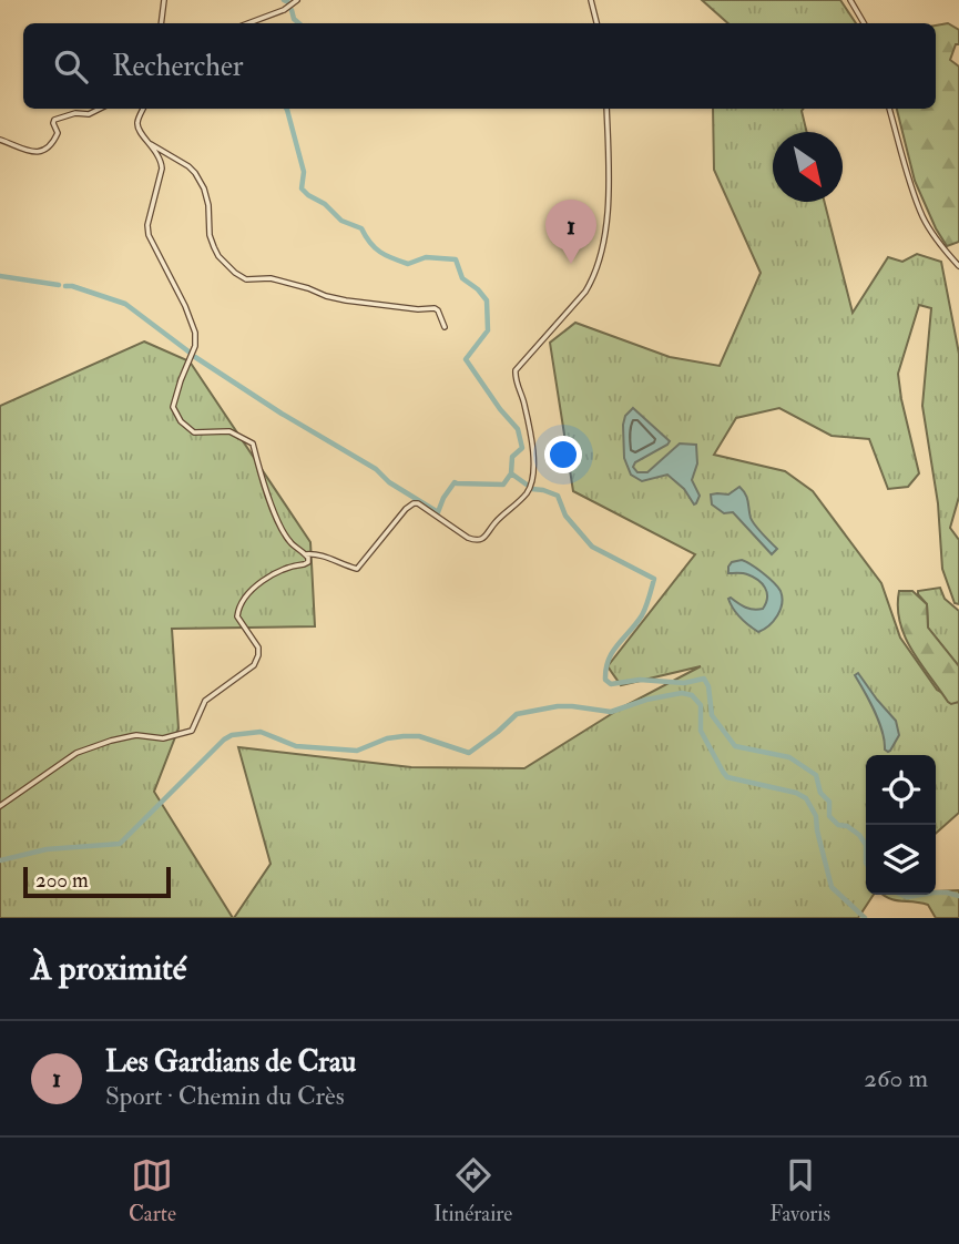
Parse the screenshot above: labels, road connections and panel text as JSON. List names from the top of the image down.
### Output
{
  "scale_bar": "200 m",
  "north": "bottom right",
  "page": {
    "search": "Rechercher",
    "pins": "1",
    "scale": "200 m",
    "heading": "À proximité",
    "list": [
      {
        "mark": "1",
        "name": "Les Gardians de Crau",
        "note": "Sport · Chemin du Crès",
        "value": "260 m"
      }
    ],
    "nav": ["Carte", "Itinéraire", "Favoris"]
  }
}
